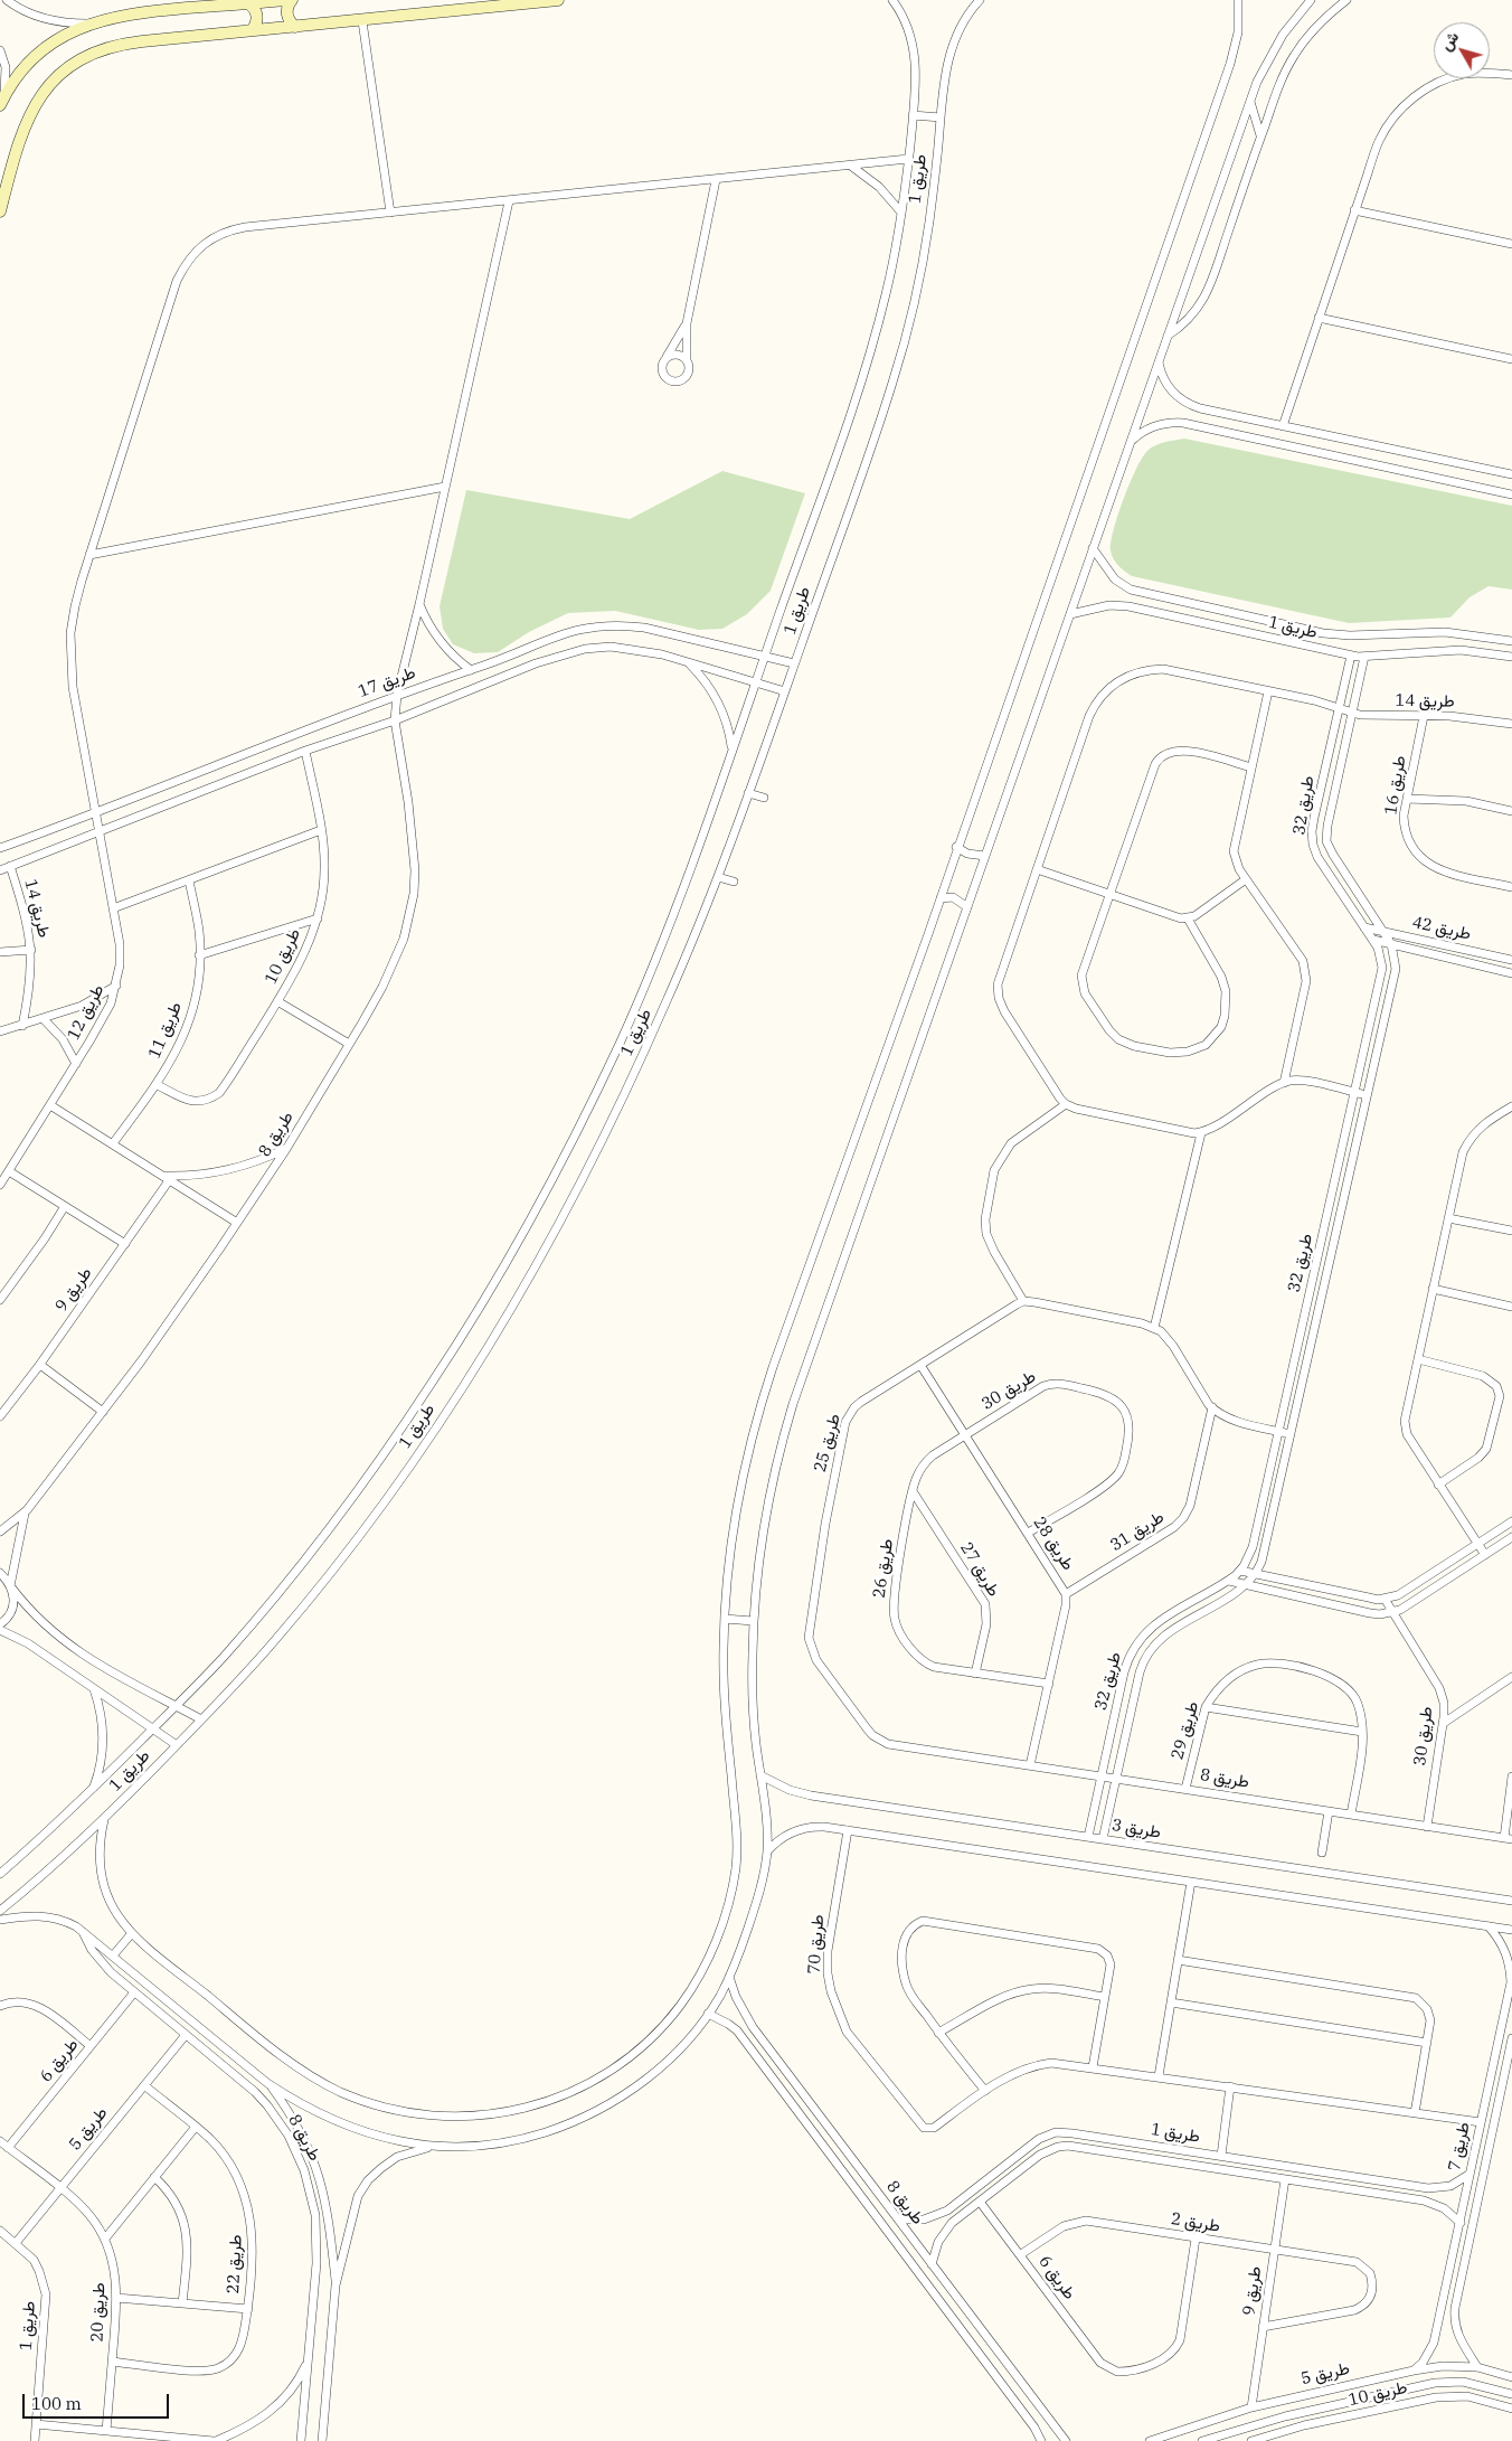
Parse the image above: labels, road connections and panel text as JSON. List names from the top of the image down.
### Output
{
  "streets": {
    "street": [
      "طريق 1",
      "طريق 17",
      "طريق 14",
      "طريق 16",
      "طريق 32",
      "طريق 42",
      "طريق 10",
      "طريق 12",
      "طريق 11",
      "طريق 8",
      "طريق 9",
      "طريق 30",
      "طريق 25",
      "طريق 31",
      "طريق 28",
      "طريق 26",
      "طريق 27",
      "طريق 29",
      "طريق 3",
      "طريق 70",
      "طريق 6",
      "طريق 5",
      "طريق 7",
      "طريق 2",
      "طريق 22",
      "طريق 20"
    ]
  },
  "crossings": [
    ["طريق 1", "طريق 17"],
    ["طريق 1", "طريق 32"],
    ["طريق 1", "طريق 12"],
    ["طريق 1", "طريق 8"],
    ["طريق 1", "طريق 9"],
    ["طريق 1", "طريق 6"],
    ["طريق 1", "طريق 5"],
    ["طريق 1", "طريق 7"],
    ["طريق 17", "طريق 12"],
    ["طريق 17", "طريق 8"],
    ["طريق 14", "طريق 16"],
    ["طريق 14", "طريق 32"],
    ["طريق 32", "طريق 42"],
    ["طريق 32", "طريق 8"],
    ["طريق 32", "طريق 25"],
    ["طريق 32", "طريق 3"],
    ["طريق 10", "طريق 11"],
    ["طريق 12", "طريق 8"],
    ["طريق 8", "طريق 30"],
    ["طريق 8", "طريق 25"],
    ["طريق 8", "طريق 29"],
    ["طريق 8", "طريق 6"],
    ["طريق 8", "طريق 5"],
    ["طريق 9", "طريق 5"],
    ["طريق 9", "طريق 2"],
    ["طريق 30", "طريق 28"],
    ["طريق 30", "طريق 26"],
    ["طريق 25", "طريق 28"],
    ["طريق 31", "طريق 28"],
    ["طريق 28", "طريق 26"],
    ["طريق 26", "طريق 27"],
    ["طريق 6", "طريق 2"],
    ["طريق 6", "طريق 20"],
    ["طريق 5", "طريق 7"],
    ["طريق 5", "طريق 22"],
    ["طريق 5", "طريق 20"],
    ["طريق 22", "طريق 20"]
  ],
  "scale_bar": "100 m",
  "north": "top left"
}
